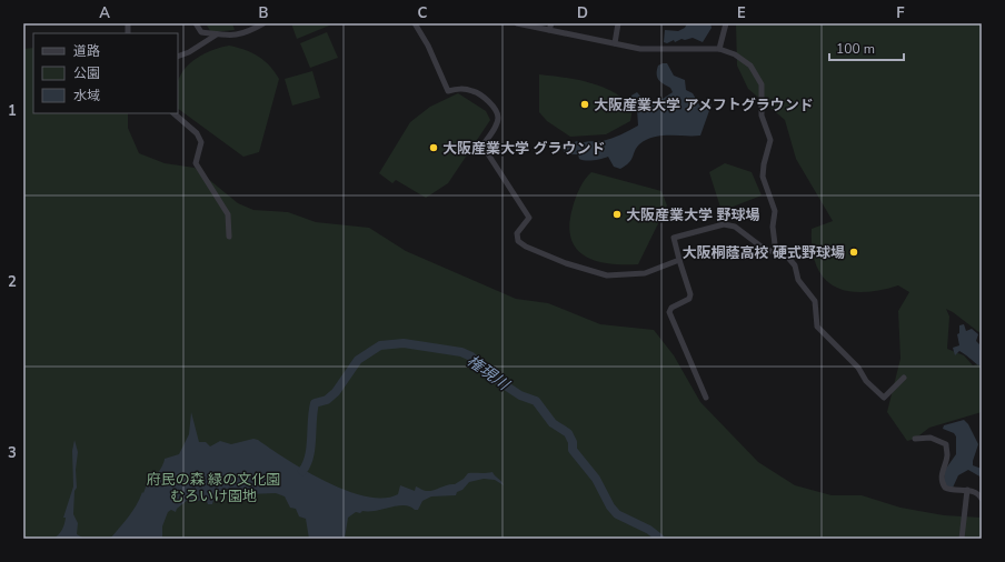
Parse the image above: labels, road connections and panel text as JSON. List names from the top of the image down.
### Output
{
  "water": ["権現川"],
  "parks": ["府民の森 緑の文化園 むろいけ園地"],
  "places": [
    "大阪産業大学 アメフトグラウンド",
    "大阪産業大学 グラウンド",
    "大阪産業大学 野球場",
    "大阪桐蔭高校 硬式野球場"
  ],
  "legend": ["道路", "公園", "水域"],
  "scale_bar": "100 m",
  "grid": {
    "columns": [
      "A",
      "B",
      "C",
      "D",
      "E",
      "F"
    ],
    "rows": ["1", "2", "3"]
  }
}
